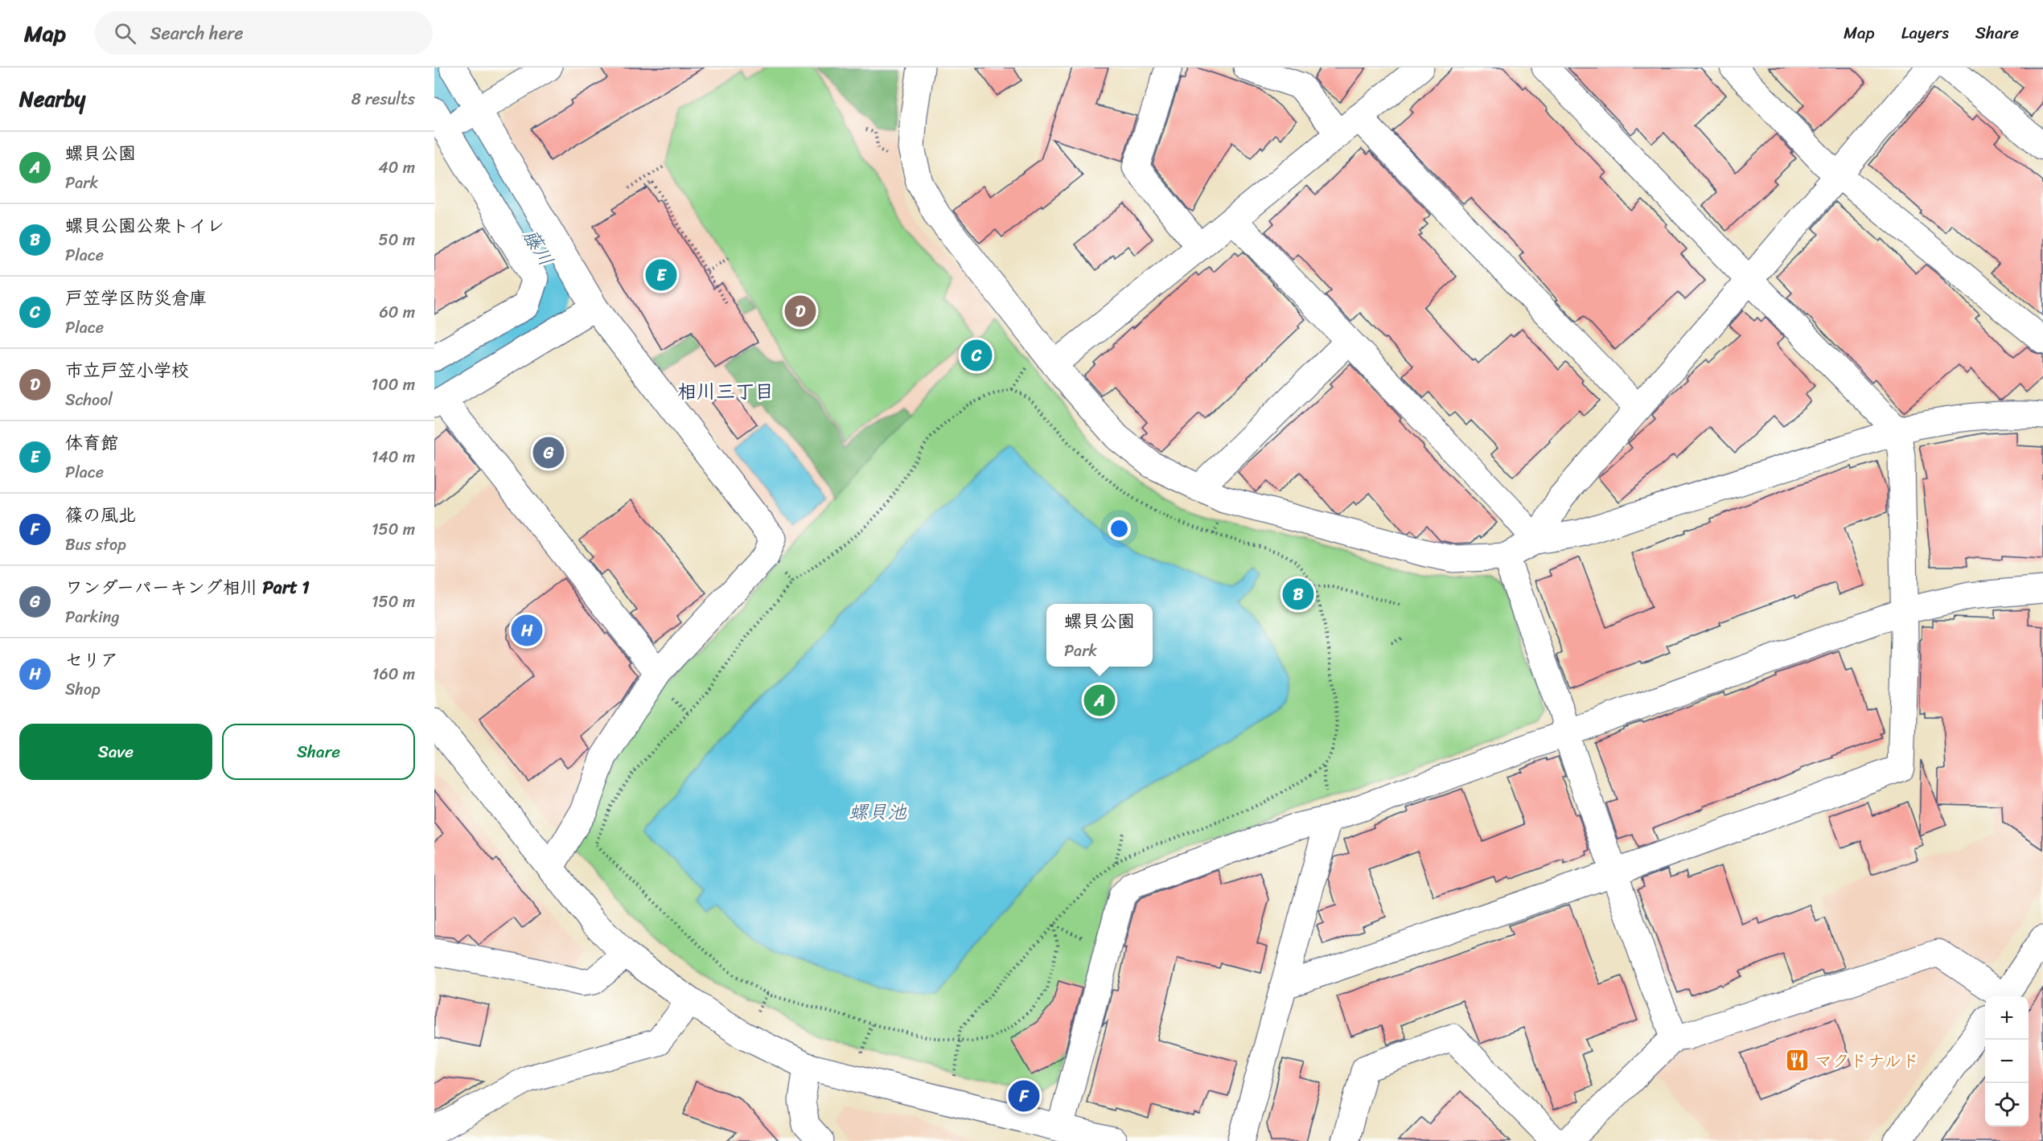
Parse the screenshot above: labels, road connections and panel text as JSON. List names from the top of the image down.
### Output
{
  "districts": ["相川三丁目"],
  "water": ["藤川", "螺貝池"],
  "places": {
    "restaurant": ["マクドナルド"]
  },
  "page": {
    "header": "Map",
    "search": "Search here",
    "nav": ["Map", "Layers", "Share"],
    "heading": ["Nearby", "8 results"],
    "list": [
      {
        "mark": "A",
        "name": "螺貝公園",
        "note": "Park",
        "value": "40 m"
      },
      {
        "mark": "B",
        "name": "螺貝公園公衆トイレ",
        "note": "Place",
        "value": "50 m"
      },
      {
        "mark": "C",
        "name": "戸笠学区防災倉庫",
        "note": "Place",
        "value": "60 m"
      },
      {
        "mark": "D",
        "name": "市立戸笠小学校",
        "note": "School",
        "value": "100 m"
      },
      {
        "mark": "E",
        "name": "体育館",
        "note": "Place",
        "value": "140 m"
      },
      {
        "mark": "F",
        "name": "篠の風北",
        "note": "Bus stop",
        "value": "150 m"
      },
      {
        "mark": "G",
        "name": "ワンダーパーキング相川 Part 1",
        "note": "Parking",
        "value": "150 m"
      },
      {
        "mark": "H",
        "name": "セリア",
        "note": "Shop",
        "value": "160 m"
      }
    ],
    "pins": [
      "E",
      "D",
      "C",
      "G",
      "B",
      "H",
      "A",
      "F"
    ],
    "popup": ["螺貝公園", "Park"],
    "buttons": ["Save", "Share"],
    "map_buttons": ["+", "−"]
  }
}
